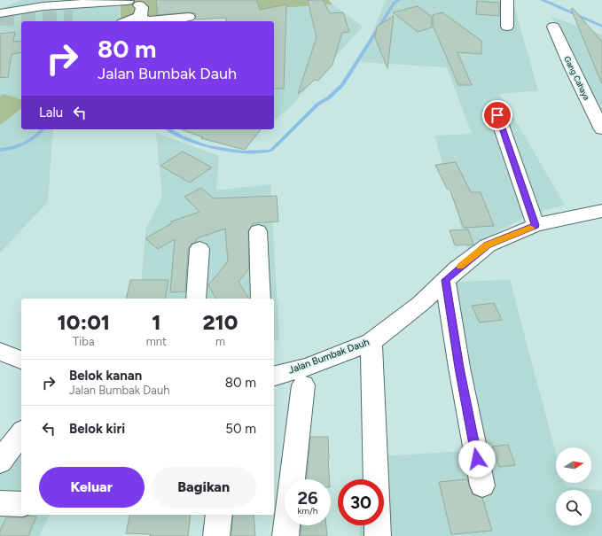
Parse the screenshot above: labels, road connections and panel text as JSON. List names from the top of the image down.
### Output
{
  "streets": {
    "street": ["Gang Cahaya", "Jalan Bumbak Dauh"]
  },
  "north": "right",
  "page": {
    "turn": ["80 m", "Jalan Bumbak Dauh"],
    "then": "Lalu",
    "eta": [
      "10:01",
      "Tiba",
      "1",
      "mnt",
      "210",
      "m"
    ],
    "list": [
      {
        "name": "Belok kanan",
        "note": "Jalan Bumbak Dauh",
        "value": "80 m"
      },
      {
        "name": "Belok kiri",
        "value": "50 m"
      }
    ],
    "buttons": ["Keluar", "Bagikan"],
    "speed": "26 km/h",
    "limit": "30"
  }
}
